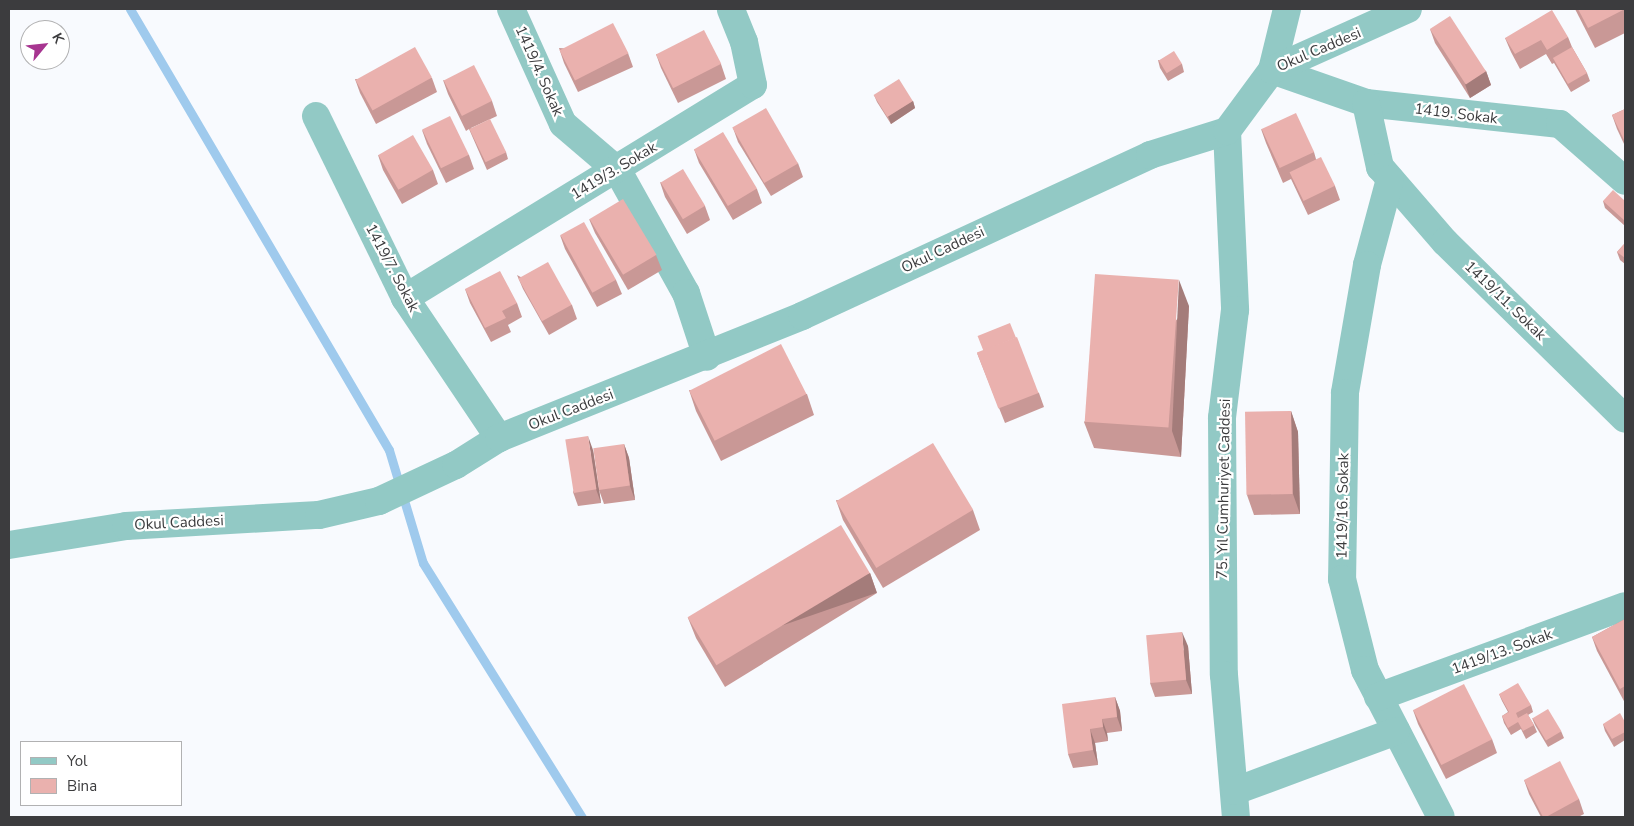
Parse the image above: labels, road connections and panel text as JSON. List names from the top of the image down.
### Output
{
  "streets": {
    "street": [
      "Okul Caddesi",
      "1419/4. Sokak",
      "1419. Sokak",
      "1419/3. Sokak",
      "1419/7. Sokak",
      "1419/11. Sokak",
      "75. Yıl Cumhuriyet Caddesi",
      "1419/16. Sokak",
      "1419/13. Sokak"
    ]
  },
  "crossings": [
    ["Okul Caddesi", "1419. Sokak"],
    ["Okul Caddesi", "1419/7. Sokak"],
    ["Okul Caddesi", "75. Yıl Cumhuriyet Caddesi"],
    ["1419/4. Sokak", "1419/3. Sokak"],
    ["1419. Sokak", "1419/11. Sokak"],
    ["1419/3. Sokak", "1419/7. Sokak"],
    ["1419/11. Sokak", "1419/16. Sokak"],
    ["1419/16. Sokak", "1419/13. Sokak"]
  ],
  "legend": ["Yol", "Bina"],
  "north": "top right"
}
